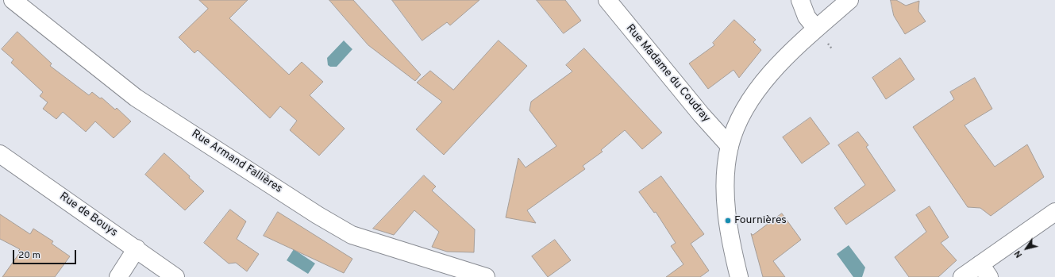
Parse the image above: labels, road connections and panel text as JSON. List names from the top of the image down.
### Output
{
  "streets": {
    "street": ["Rue Madame du Coudray", "Rue Armand Fallières", "Rue de Bouys"]
  },
  "places": ["Fournières"],
  "scale_bar": "20 m",
  "north": "bottom left"
}
